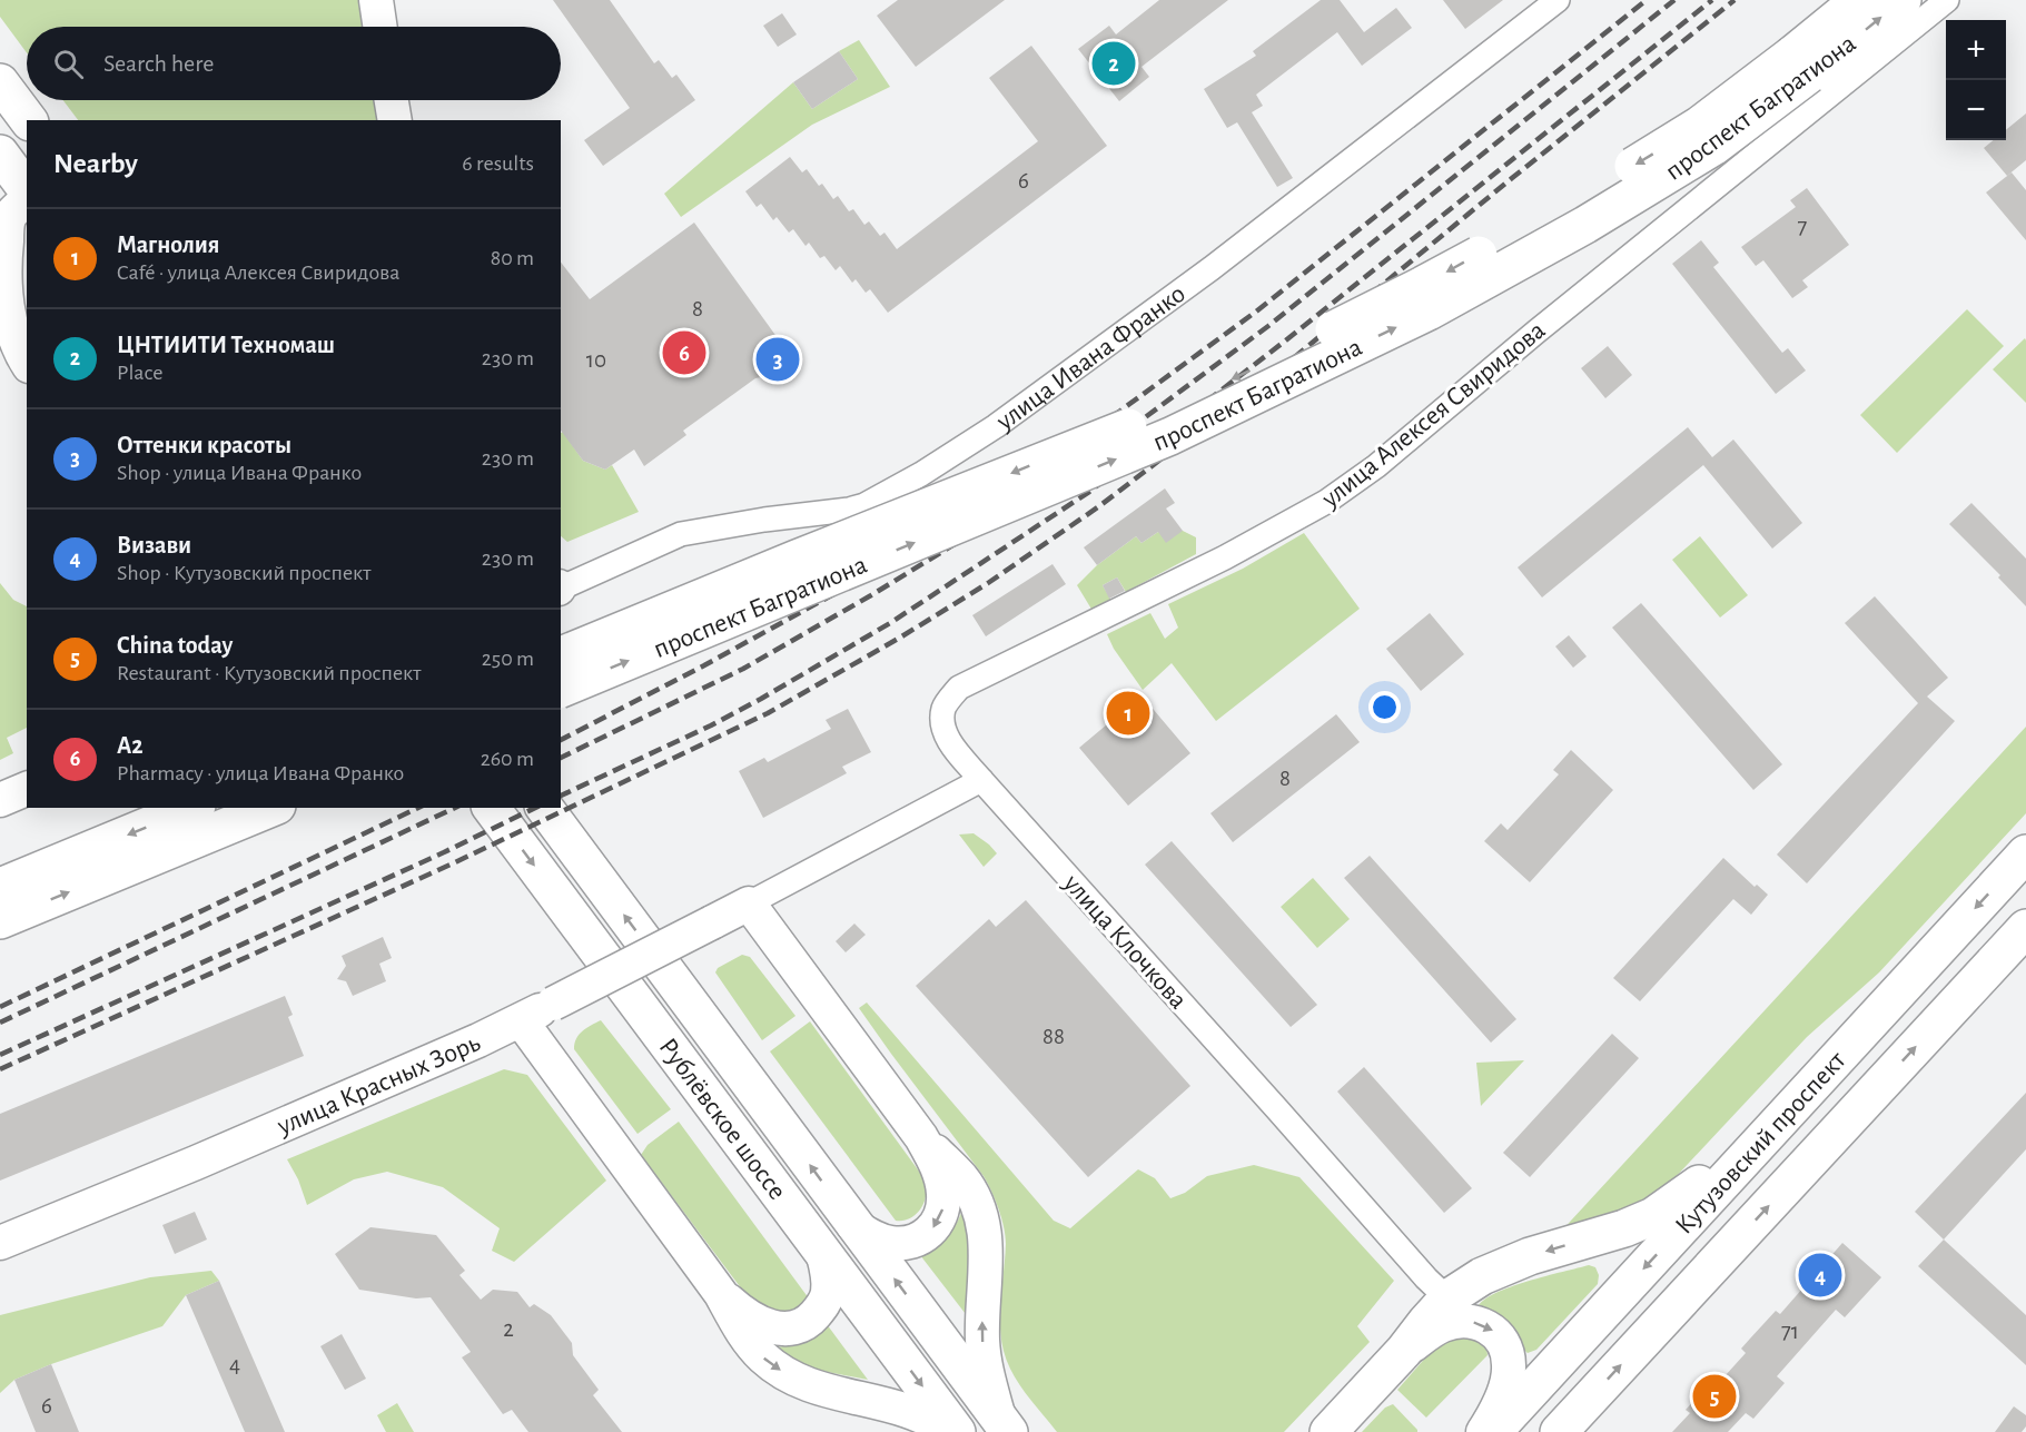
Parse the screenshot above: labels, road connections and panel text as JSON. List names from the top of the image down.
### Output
{
  "streets": {
    "main road": ["проспект Багратиона", "Рублёвское шоссе", "Кутузовский проспект"],
    "street": [
      "улица Ивана Франко",
      "улица Алексея Свиридова",
      "улица Клочкова",
      "улица Красных Зорь"
    ]
  },
  "crossings": [
    ["улица Алексея Свиридова", "улица Клочкова"]
  ],
  "house_numbers": [
    "6",
    "7",
    "8",
    "10",
    "8",
    "88",
    "2",
    "71",
    "4",
    "6"
  ],
  "page": {
    "map_buttons": ["+", "−"],
    "search": "Search here",
    "pins": [
      "2",
      "6",
      "3",
      "1",
      "4",
      "5"
    ],
    "heading": ["Nearby", "6 results"],
    "list": [
      {
        "mark": "1",
        "name": "Магнолия",
        "note": "Café · улица Алексея Свиридова",
        "value": "80 m"
      },
      {
        "mark": "2",
        "name": "ЦНТИИТИ Техномаш",
        "note": "Place",
        "value": "230 m"
      },
      {
        "mark": "3",
        "name": "Оттенки красоты",
        "note": "Shop · улица Ивана Франко",
        "value": "230 m"
      },
      {
        "mark": "4",
        "name": "Визави",
        "note": "Shop · Кутузовский проспект",
        "value": "230 m"
      },
      {
        "mark": "5",
        "name": "China today",
        "note": "Restaurant · Кутузовский проспект",
        "value": "250 m"
      },
      {
        "mark": "6",
        "name": "А2",
        "note": "Pharmacy · улица Ивана Франко",
        "value": "260 m"
      }
    ]
  }
}
